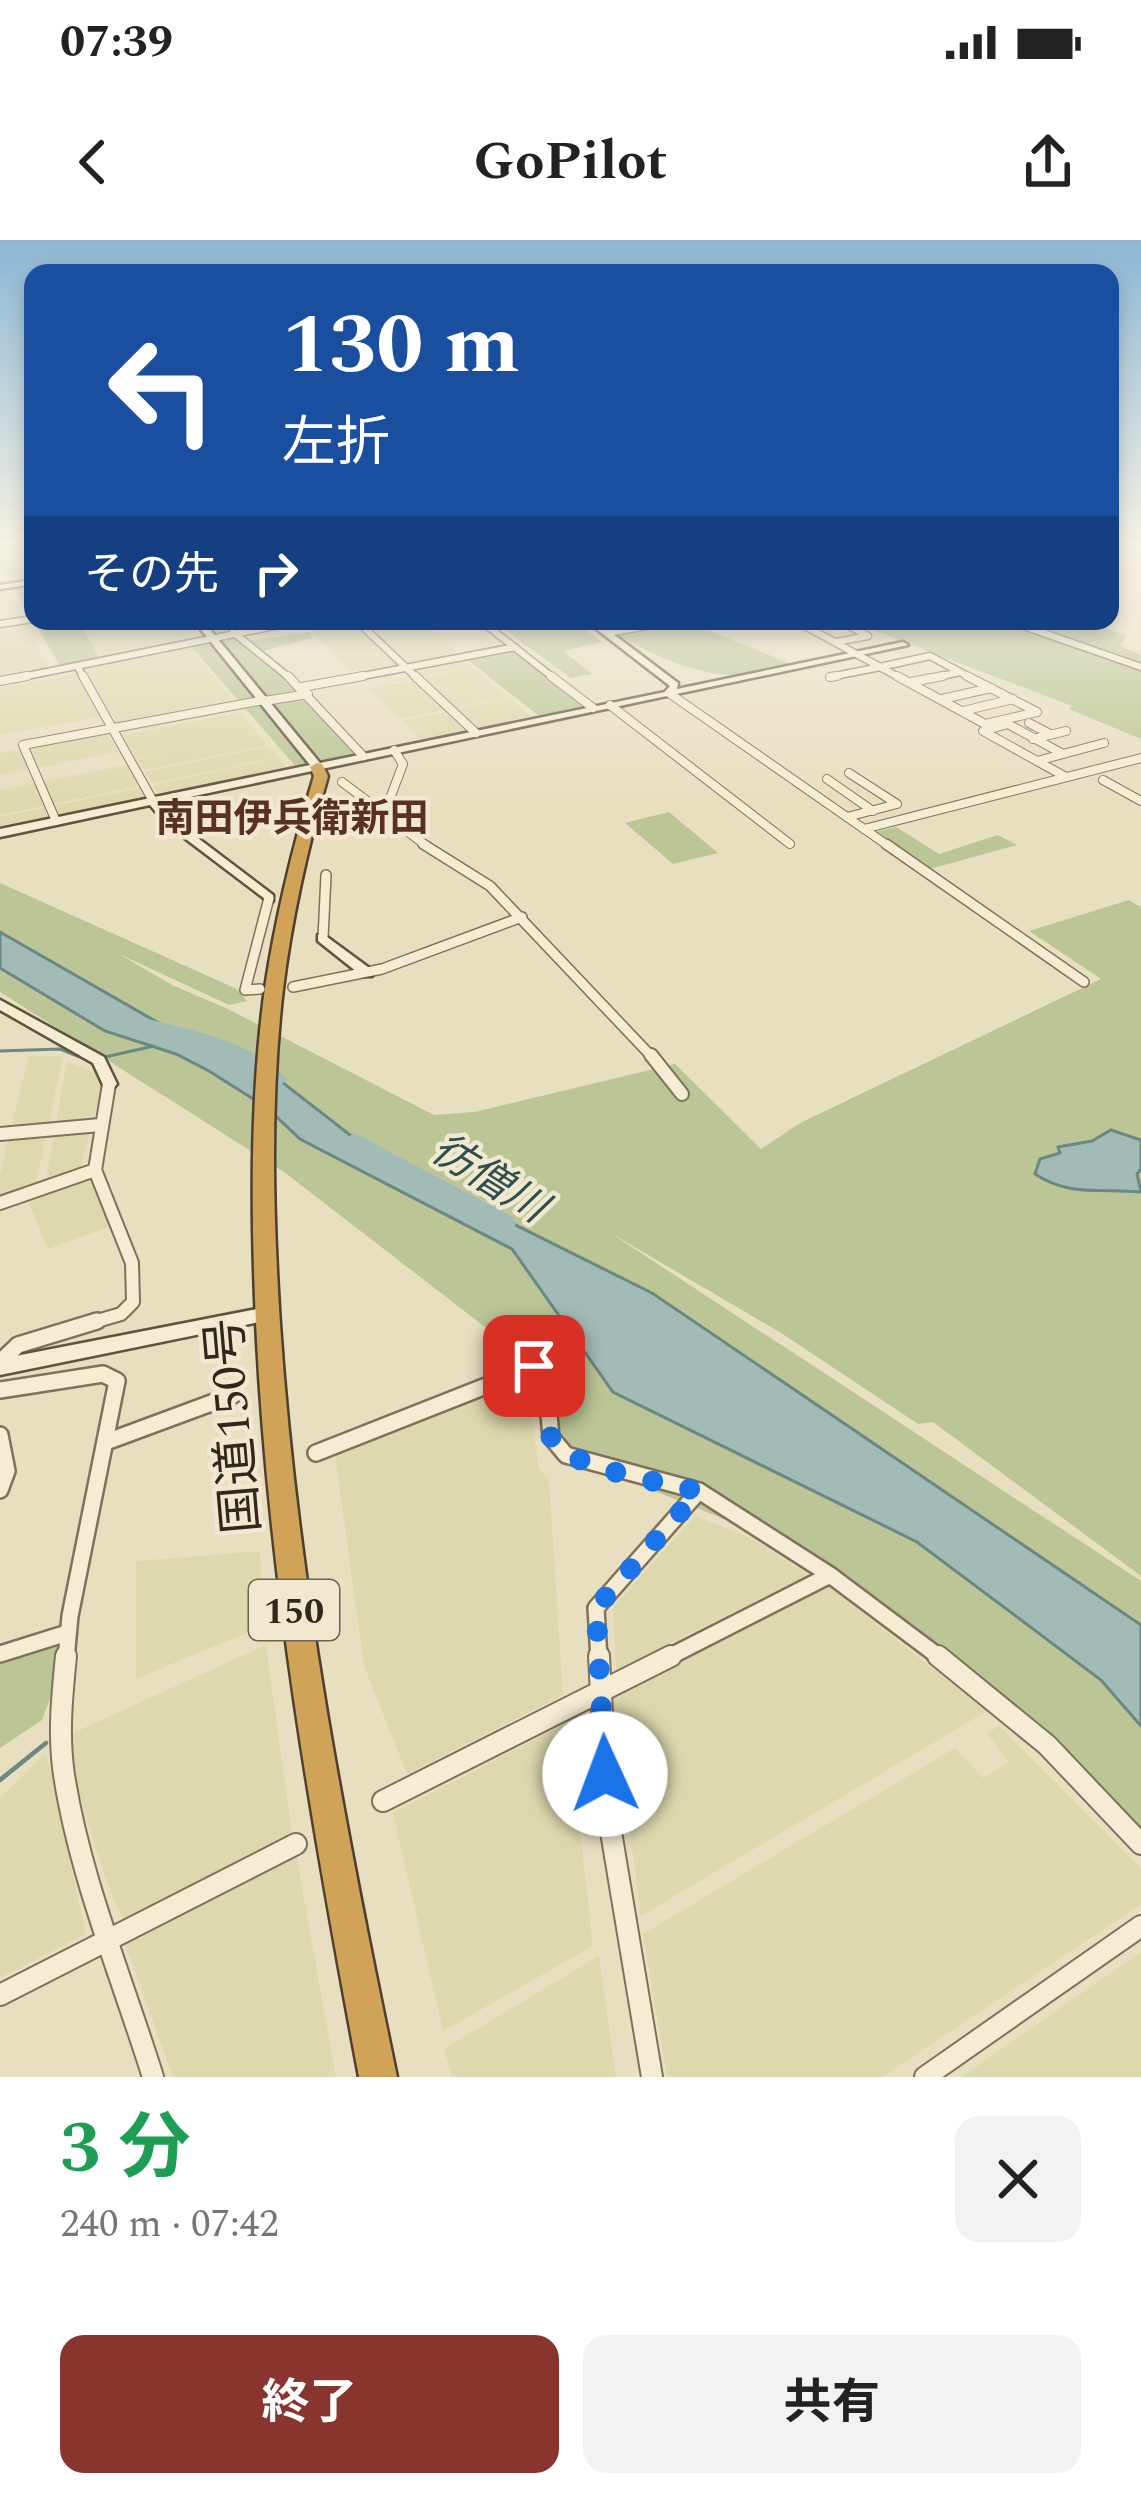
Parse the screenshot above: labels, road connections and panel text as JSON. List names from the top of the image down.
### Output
{
  "streets": {
    "highway": ["国道150号", "150"]
  },
  "districts": ["南田伊兵衛新田"],
  "water": ["彷僧川"],
  "page": {
    "status": "07:39",
    "header": "GoPilot",
    "turn": ["130 m", "左折"],
    "then": "その先",
    "heading": ["3 分", "240 m · 07:42"],
    "buttons": ["終了", "共有"]
  }
}
